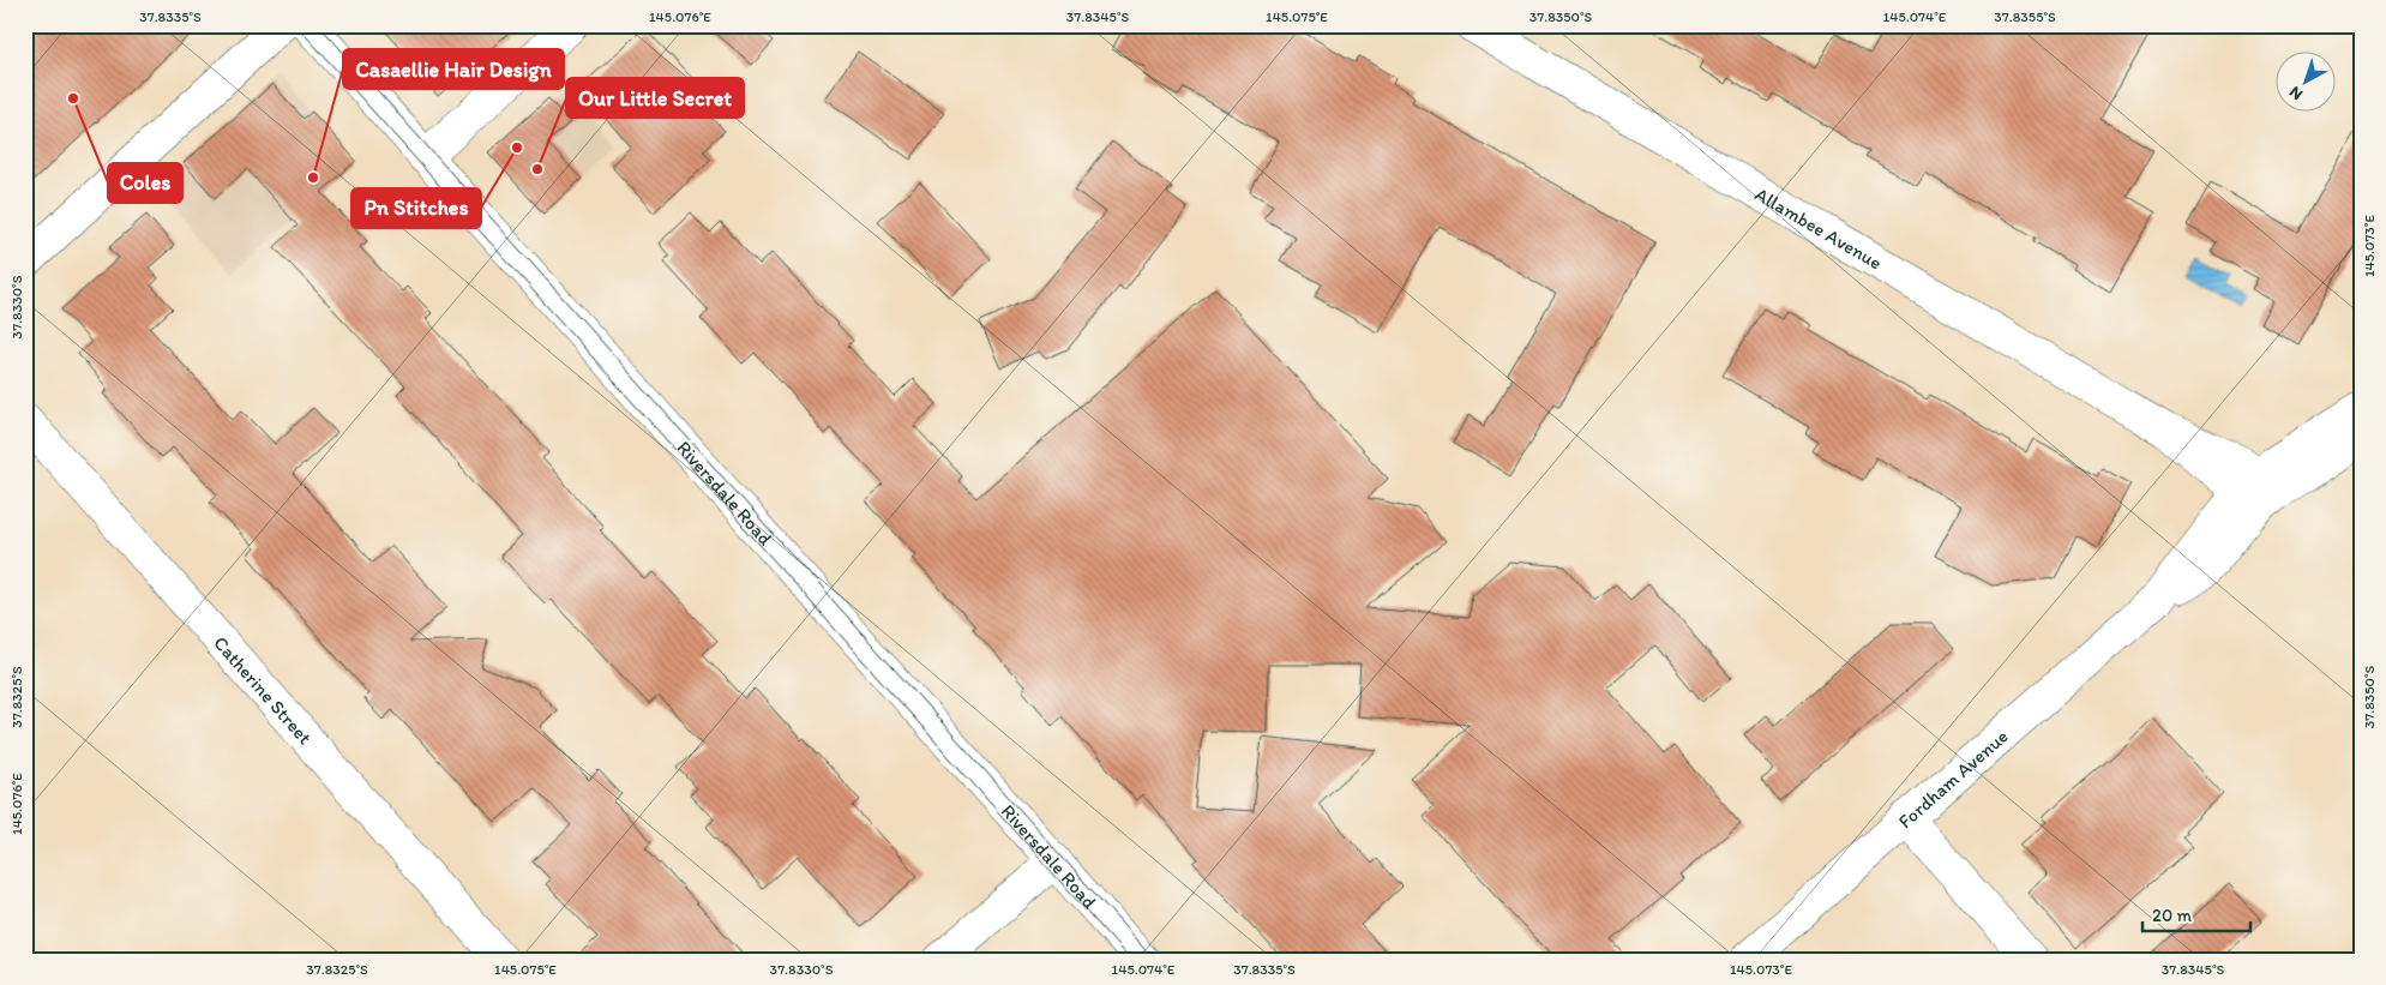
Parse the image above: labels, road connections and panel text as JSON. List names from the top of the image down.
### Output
{
  "streets": {
    "street": [
      "Allambee Avenue",
      "Riversdale Road",
      "Catherine Street",
      "Fordham Avenue"
    ]
  },
  "crossings": [
    ["Allambee Avenue", "Fordham Avenue"]
  ],
  "places": [
    "Coles",
    "Pn Stitches",
    "Our Little Secret",
    "Casaellie Hair Design"
  ],
  "scale_bar": "20 m",
  "north": "bottom left",
  "coordinates": [
    "37.8335°S",
    "145.076°E",
    "37.8345°S",
    "145.075°E",
    "37.8350°S",
    "145.074°E",
    "37.8355°S",
    "145.073°E",
    "37.8330°S",
    "37.8325°S"
  ]
}
